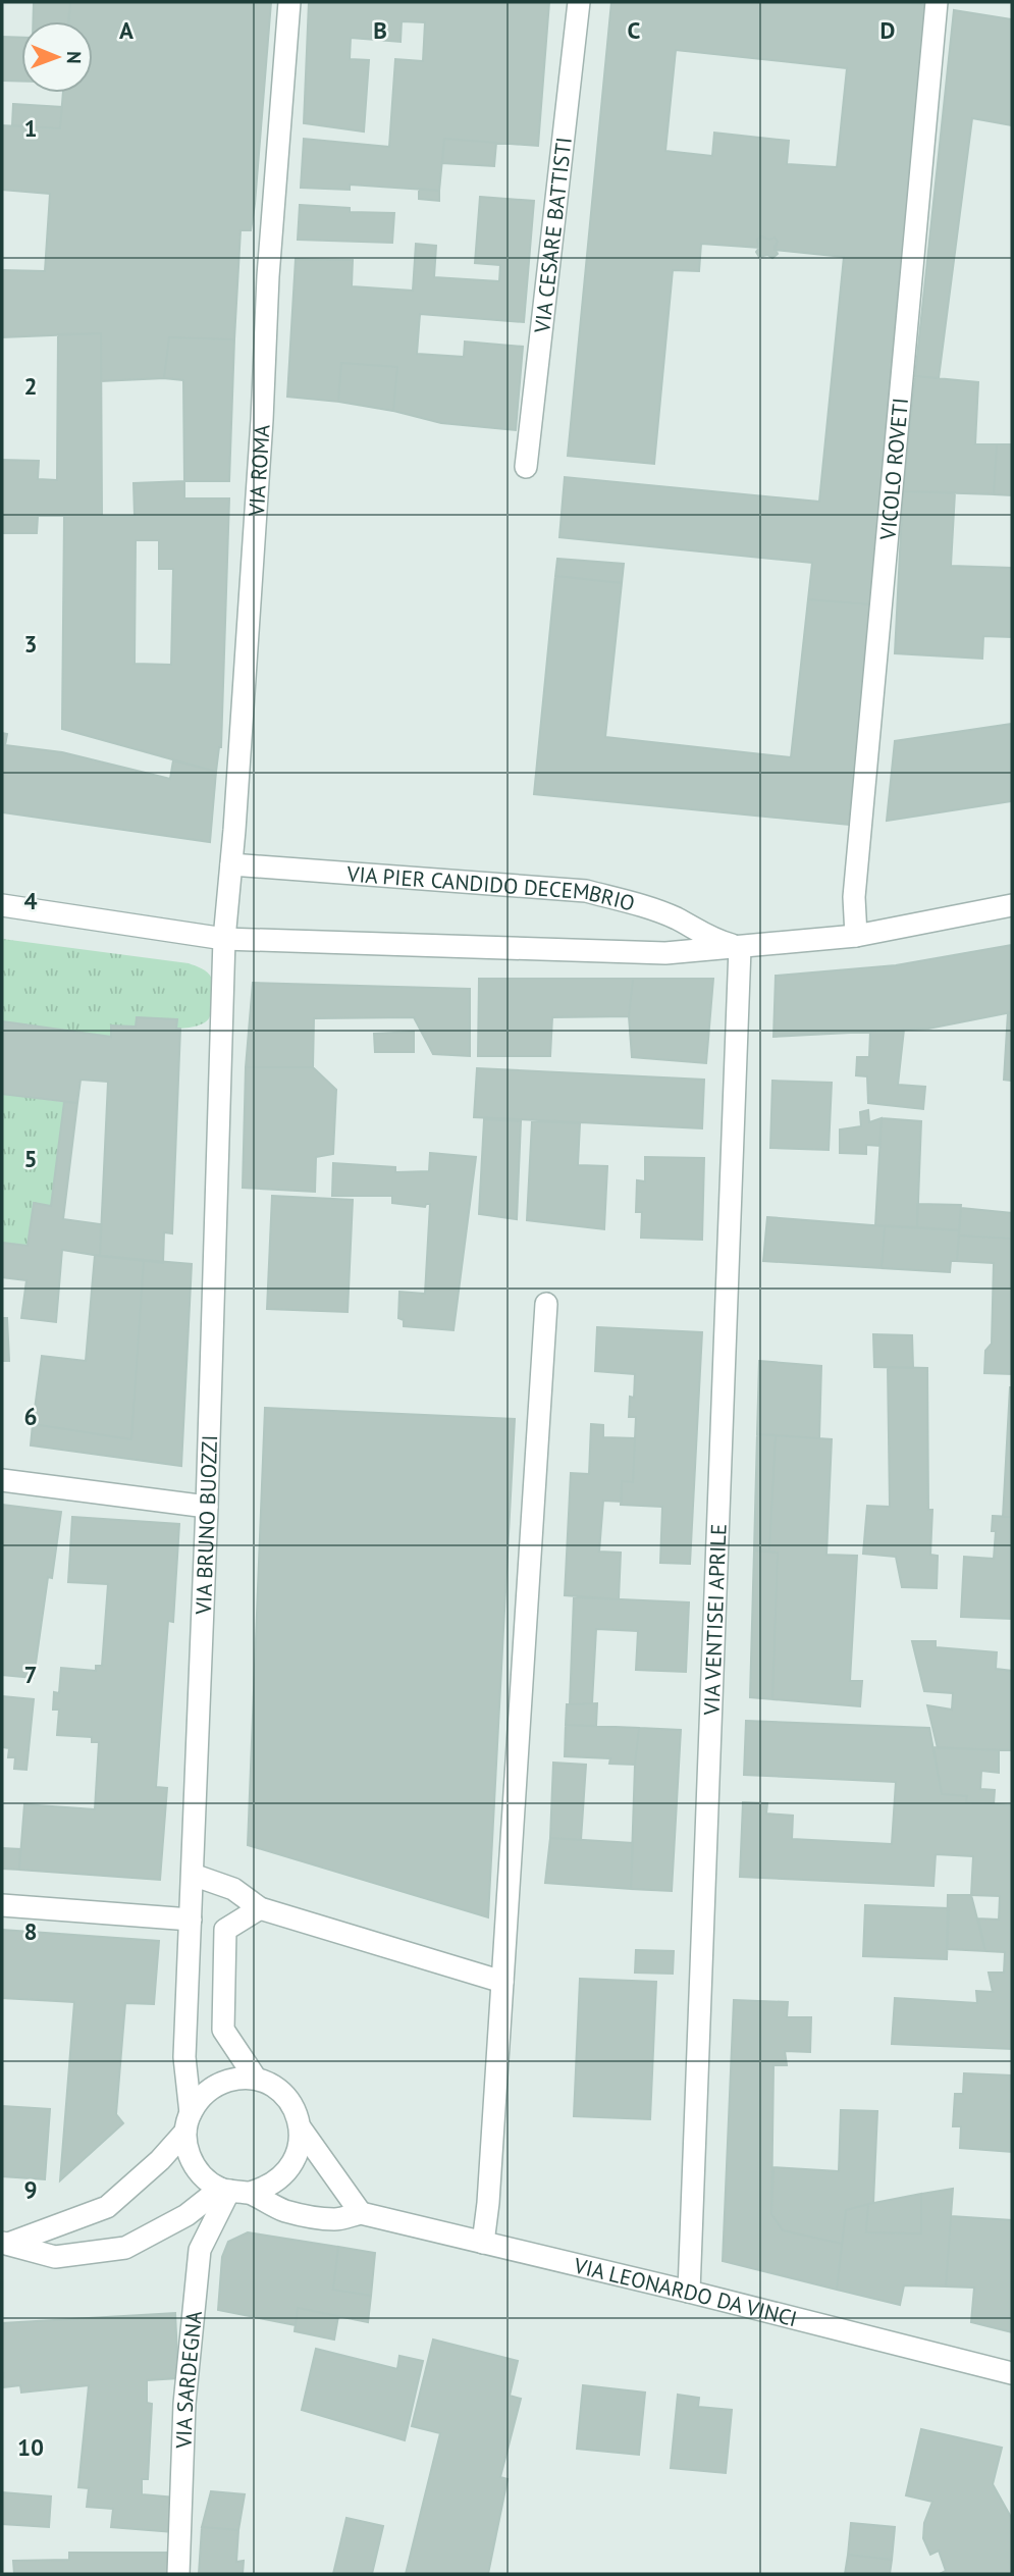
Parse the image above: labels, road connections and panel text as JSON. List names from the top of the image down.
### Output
{
  "streets": {
    "street": [
      "VIA CESARE BATTISTI",
      "VICOLO ROVETI",
      "VIA ROMA",
      "VIA PIER CANDIDO DECEMBRIO",
      "VIA BRUNO BUOZZI",
      "VIA VENTISEI APRILE",
      "VIA LEONARDO DA VINCI",
      "VIA SARDEGNA"
    ]
  },
  "crossings": [
    ["VICOLO ROVETI", "VIA PIER CANDIDO DECEMBRIO"],
    ["VIA ROMA", "VIA PIER CANDIDO DECEMBRIO"],
    ["VIA ROMA", "VIA BRUNO BUOZZI"],
    ["VIA PIER CANDIDO DECEMBRIO", "VIA BRUNO BUOZZI"],
    ["VIA PIER CANDIDO DECEMBRIO", "VIA VENTISEI APRILE"],
    ["VIA BRUNO BUOZZI", "VIA LEONARDO DA VINCI"],
    ["VIA BRUNO BUOZZI", "VIA SARDEGNA"],
    ["VIA VENTISEI APRILE", "VIA LEONARDO DA VINCI"],
    ["VIA LEONARDO DA VINCI", "VIA SARDEGNA"]
  ],
  "north": "right",
  "grid": {
    "columns": [
      "A",
      "B",
      "C",
      "D"
    ],
    "rows": [
      "1",
      "2",
      "3",
      "4",
      "5",
      "6",
      "7",
      "8",
      "9",
      "10"
    ]
  }
}
